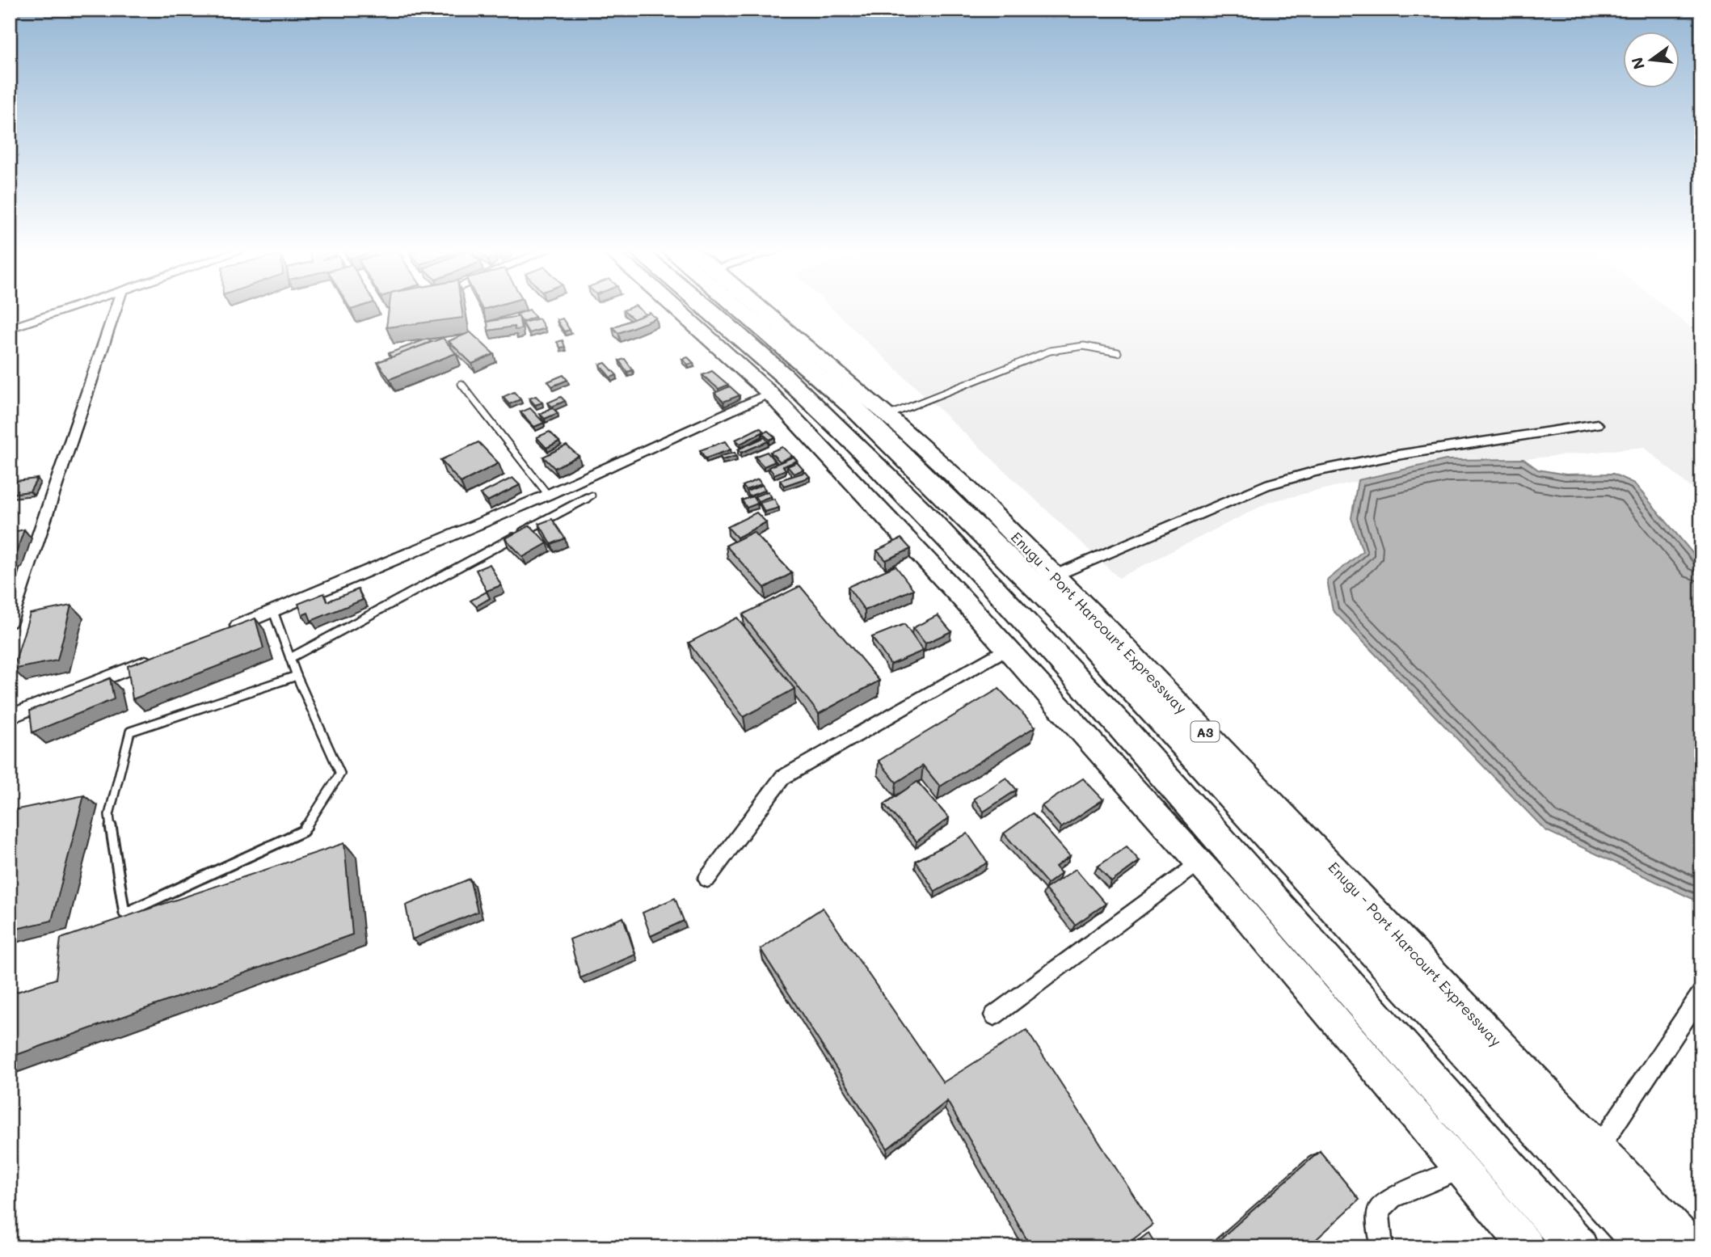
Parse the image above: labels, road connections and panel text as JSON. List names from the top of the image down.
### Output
{
  "streets": {
    "highway": ["Enugu - Port Harcourt Expressway", "A3"]
  },
  "north": "left"
}
